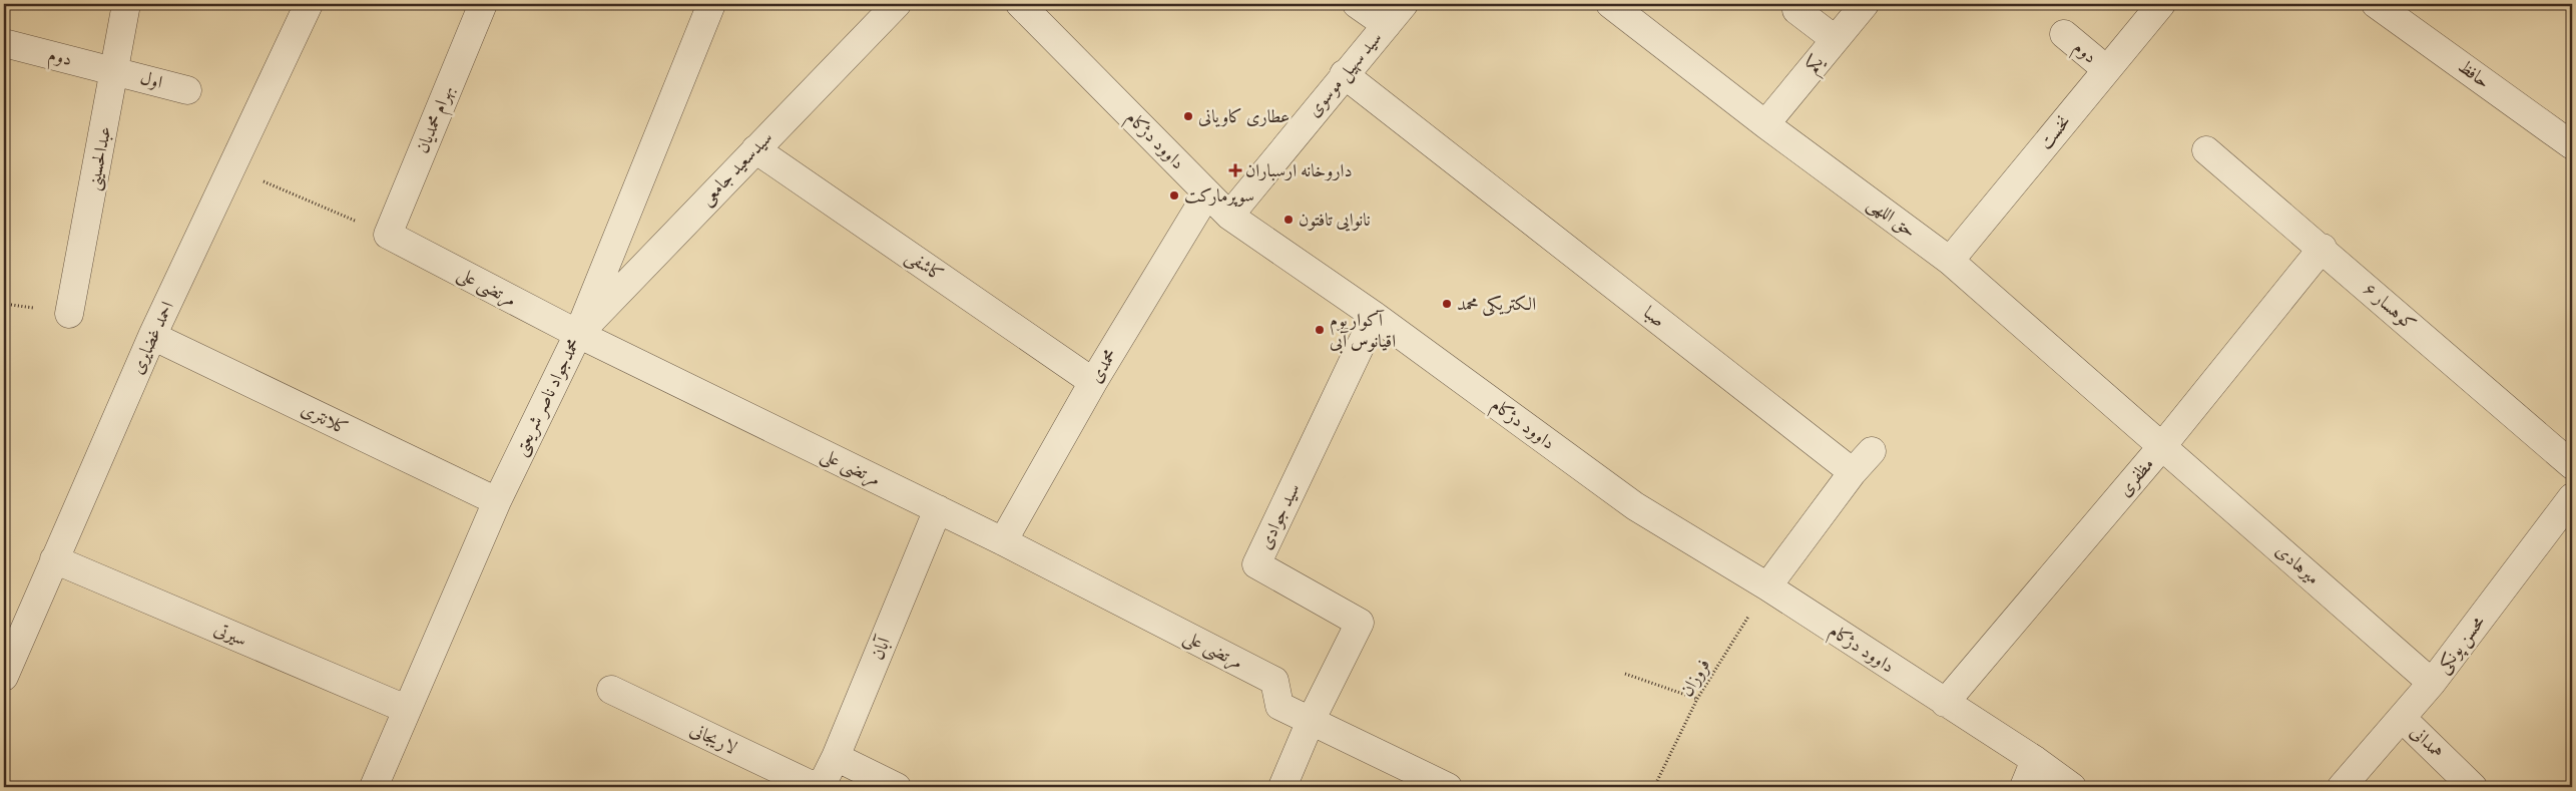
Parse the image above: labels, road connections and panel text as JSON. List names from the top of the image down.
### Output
{
  "streets": {
    "street": [
      "دوم",
      "یکم",
      "سید سهیل موسوی",
      "حافظ",
      "اول",
      "بهرام محمدیان",
      "نخست",
      "داوود دژکام",
      "عبدالحسینی",
      "سیدسعید جامعی",
      "حق اللهی",
      "کاشفی",
      "مرتضی علی",
      "کوهسار ۶",
      "صبا",
      "احمد غضایری",
      "محمدی",
      "محمدجواد ناصر شریعتی",
      "کلانتری",
      "مظفری",
      "سید جوادی",
      "میرهادی",
      "سیرتی",
      "محسن پونکی",
      "آبان",
      "لاریجانی",
      "همدانی"
    ],
    "path": ["فروزان"]
  },
  "crossings": [
    ["دوم", "اول"],
    ["دوم", "نخست"],
    ["دوم", "عبدالحسینی"],
    ["یکم", "حق اللهی"],
    ["سید سهیل موسوی", "داوود دژکام"],
    ["سید سهیل موسوی", "صبا"],
    ["اول", "عبدالحسینی"],
    ["بهرام محمدیان", "مرتضی علی"],
    ["نخست", "حق اللهی"],
    ["داوود دژکام", "محمدی"],
    ["داوود دژکام", "مظفری"],
    ["داوود دژکام", "سید جوادی"],
    ["داوود دژکام", "فروزان"],
    ["سیدسعید جامعی", "کاشفی"],
    ["سیدسعید جامعی", "مرتضی علی"],
    ["سیدسعید جامعی", "محمدجواد ناصر شریعتی"],
    ["حق اللهی", "مظفری"],
    ["حق اللهی", "میرهادی"],
    ["کاشفی", "محمدی"],
    ["مرتضی علی", "محمدی"],
    ["مرتضی علی", "محمدجواد ناصر شریعتی"],
    ["مرتضی علی", "سید جوادی"],
    ["مرتضی علی", "آبان"],
    ["کوهسار ۶", "مظفری"],
    ["احمد غضایری", "کلانتری"],
    ["احمد غضایری", "سیرتی"],
    ["محمدجواد ناصر شریعتی", "کلانتری"],
    ["محمدجواد ناصر شریعتی", "سیرتی"],
    ["مظفری", "میرهادی"],
    ["میرهادی", "محسن پونکی"],
    ["محسن پونکی", "همدانی"]
  ],
  "places": {
    "other": [
      "عطاری کاویانی",
      "سوپرمارکت",
      "نانوایی تافتون",
      "الکتریکی محمد",
      "آکواریوم اقیانوس آبی"
    ],
    "health": ["داروخانه ارسباران"]
  }
}
